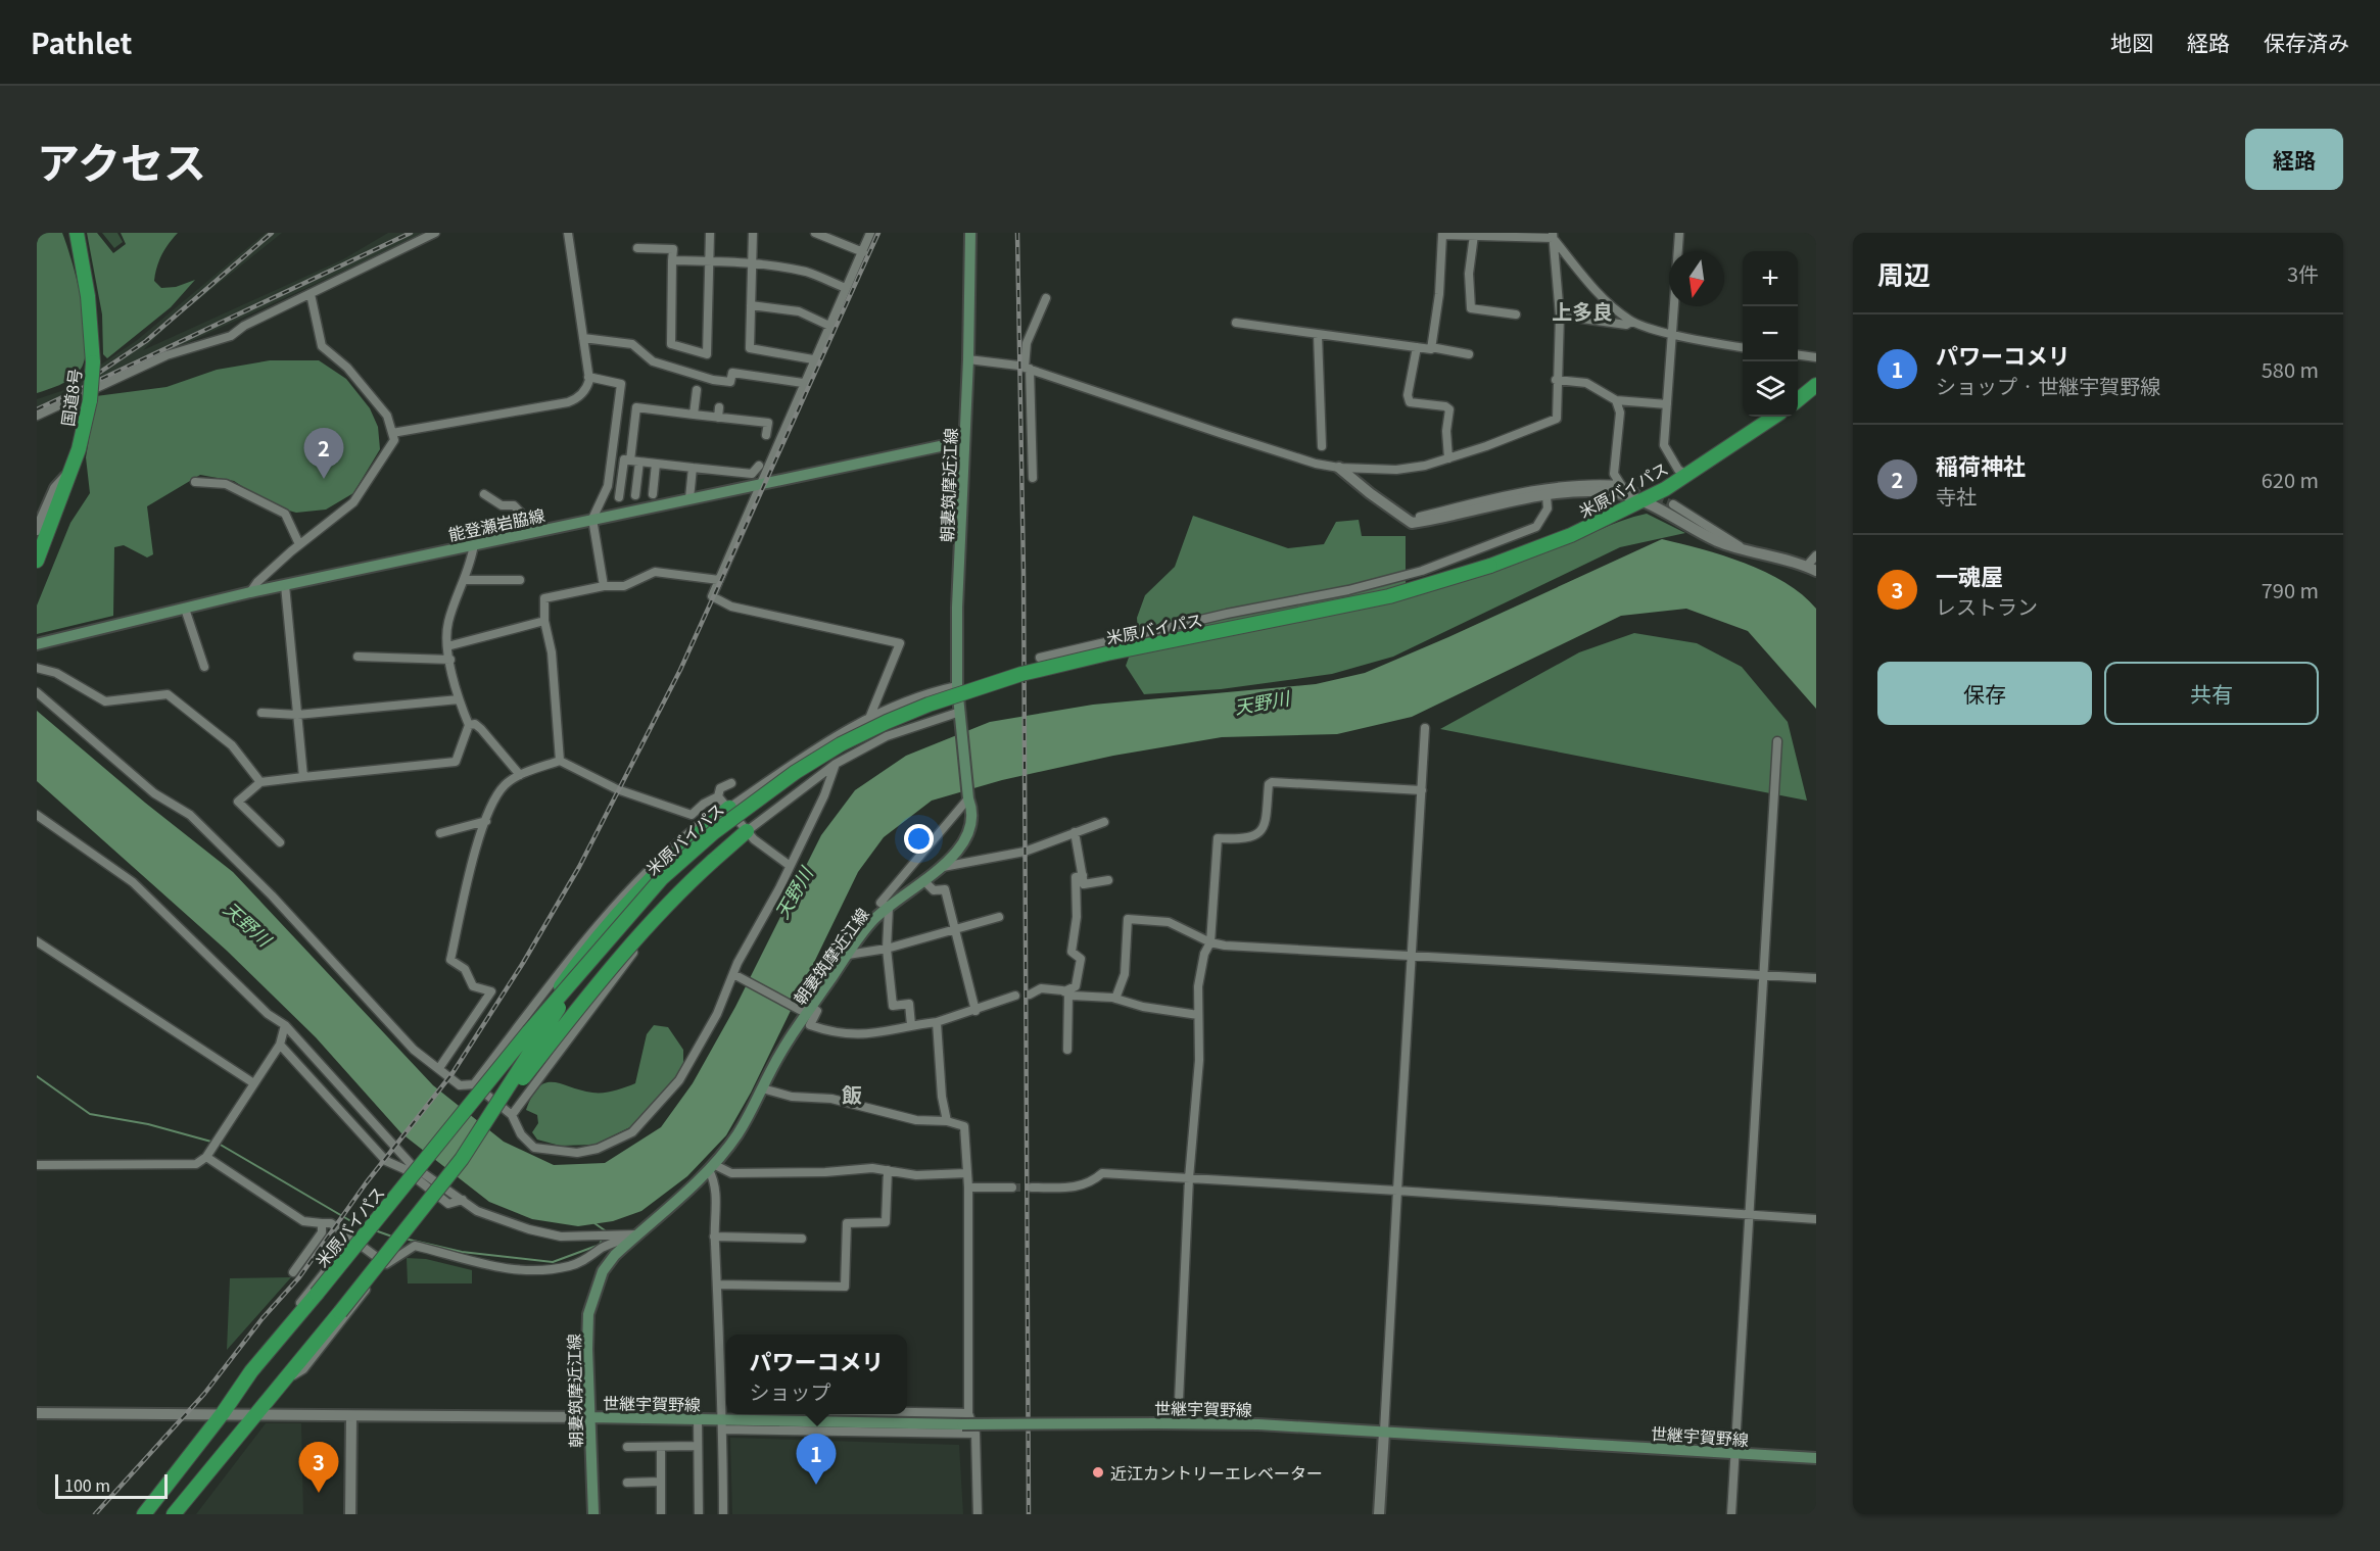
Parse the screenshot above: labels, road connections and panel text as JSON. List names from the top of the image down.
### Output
{
  "streets": {
    "highway": ["国道8号", "米原バイパス"],
    "main road": ["朝妻筑摩近江線", "能登瀬岩脇線", "世継宇賀野線"]
  },
  "crossings": [
    ["朝妻筑摩近江線", "能登瀬岩脇線"],
    ["朝妻筑摩近江線", "世継宇賀野線"]
  ],
  "districts": ["上多良", "飯"],
  "water": ["天野川"],
  "places": ["近江カントリーエレベーター"],
  "scale_bar": "100 m",
  "north": "bottom",
  "page": {
    "header": "Pathlet",
    "nav": ["地図", "経路", "保存済み"],
    "title": "アクセス",
    "buttons": [
      "経路",
      ["保存", "共有"]
    ],
    "heading": ["周辺", "3件"],
    "map_buttons": ["+", "−"],
    "list": [
      {
        "mark": "1",
        "name": "パワーコメリ",
        "note": "ショップ · 世継宇賀野線",
        "value": "580 m"
      },
      {
        "mark": "2",
        "name": "稲荷神社",
        "note": "寺社",
        "value": "620 m"
      },
      {
        "mark": "3",
        "name": "一魂屋",
        "note": "レストラン",
        "value": "790 m"
      }
    ],
    "pins": ["2", "1", "3"],
    "popup": ["パワーコメリ", "ショップ"],
    "scale": "100 m"
  }
}
